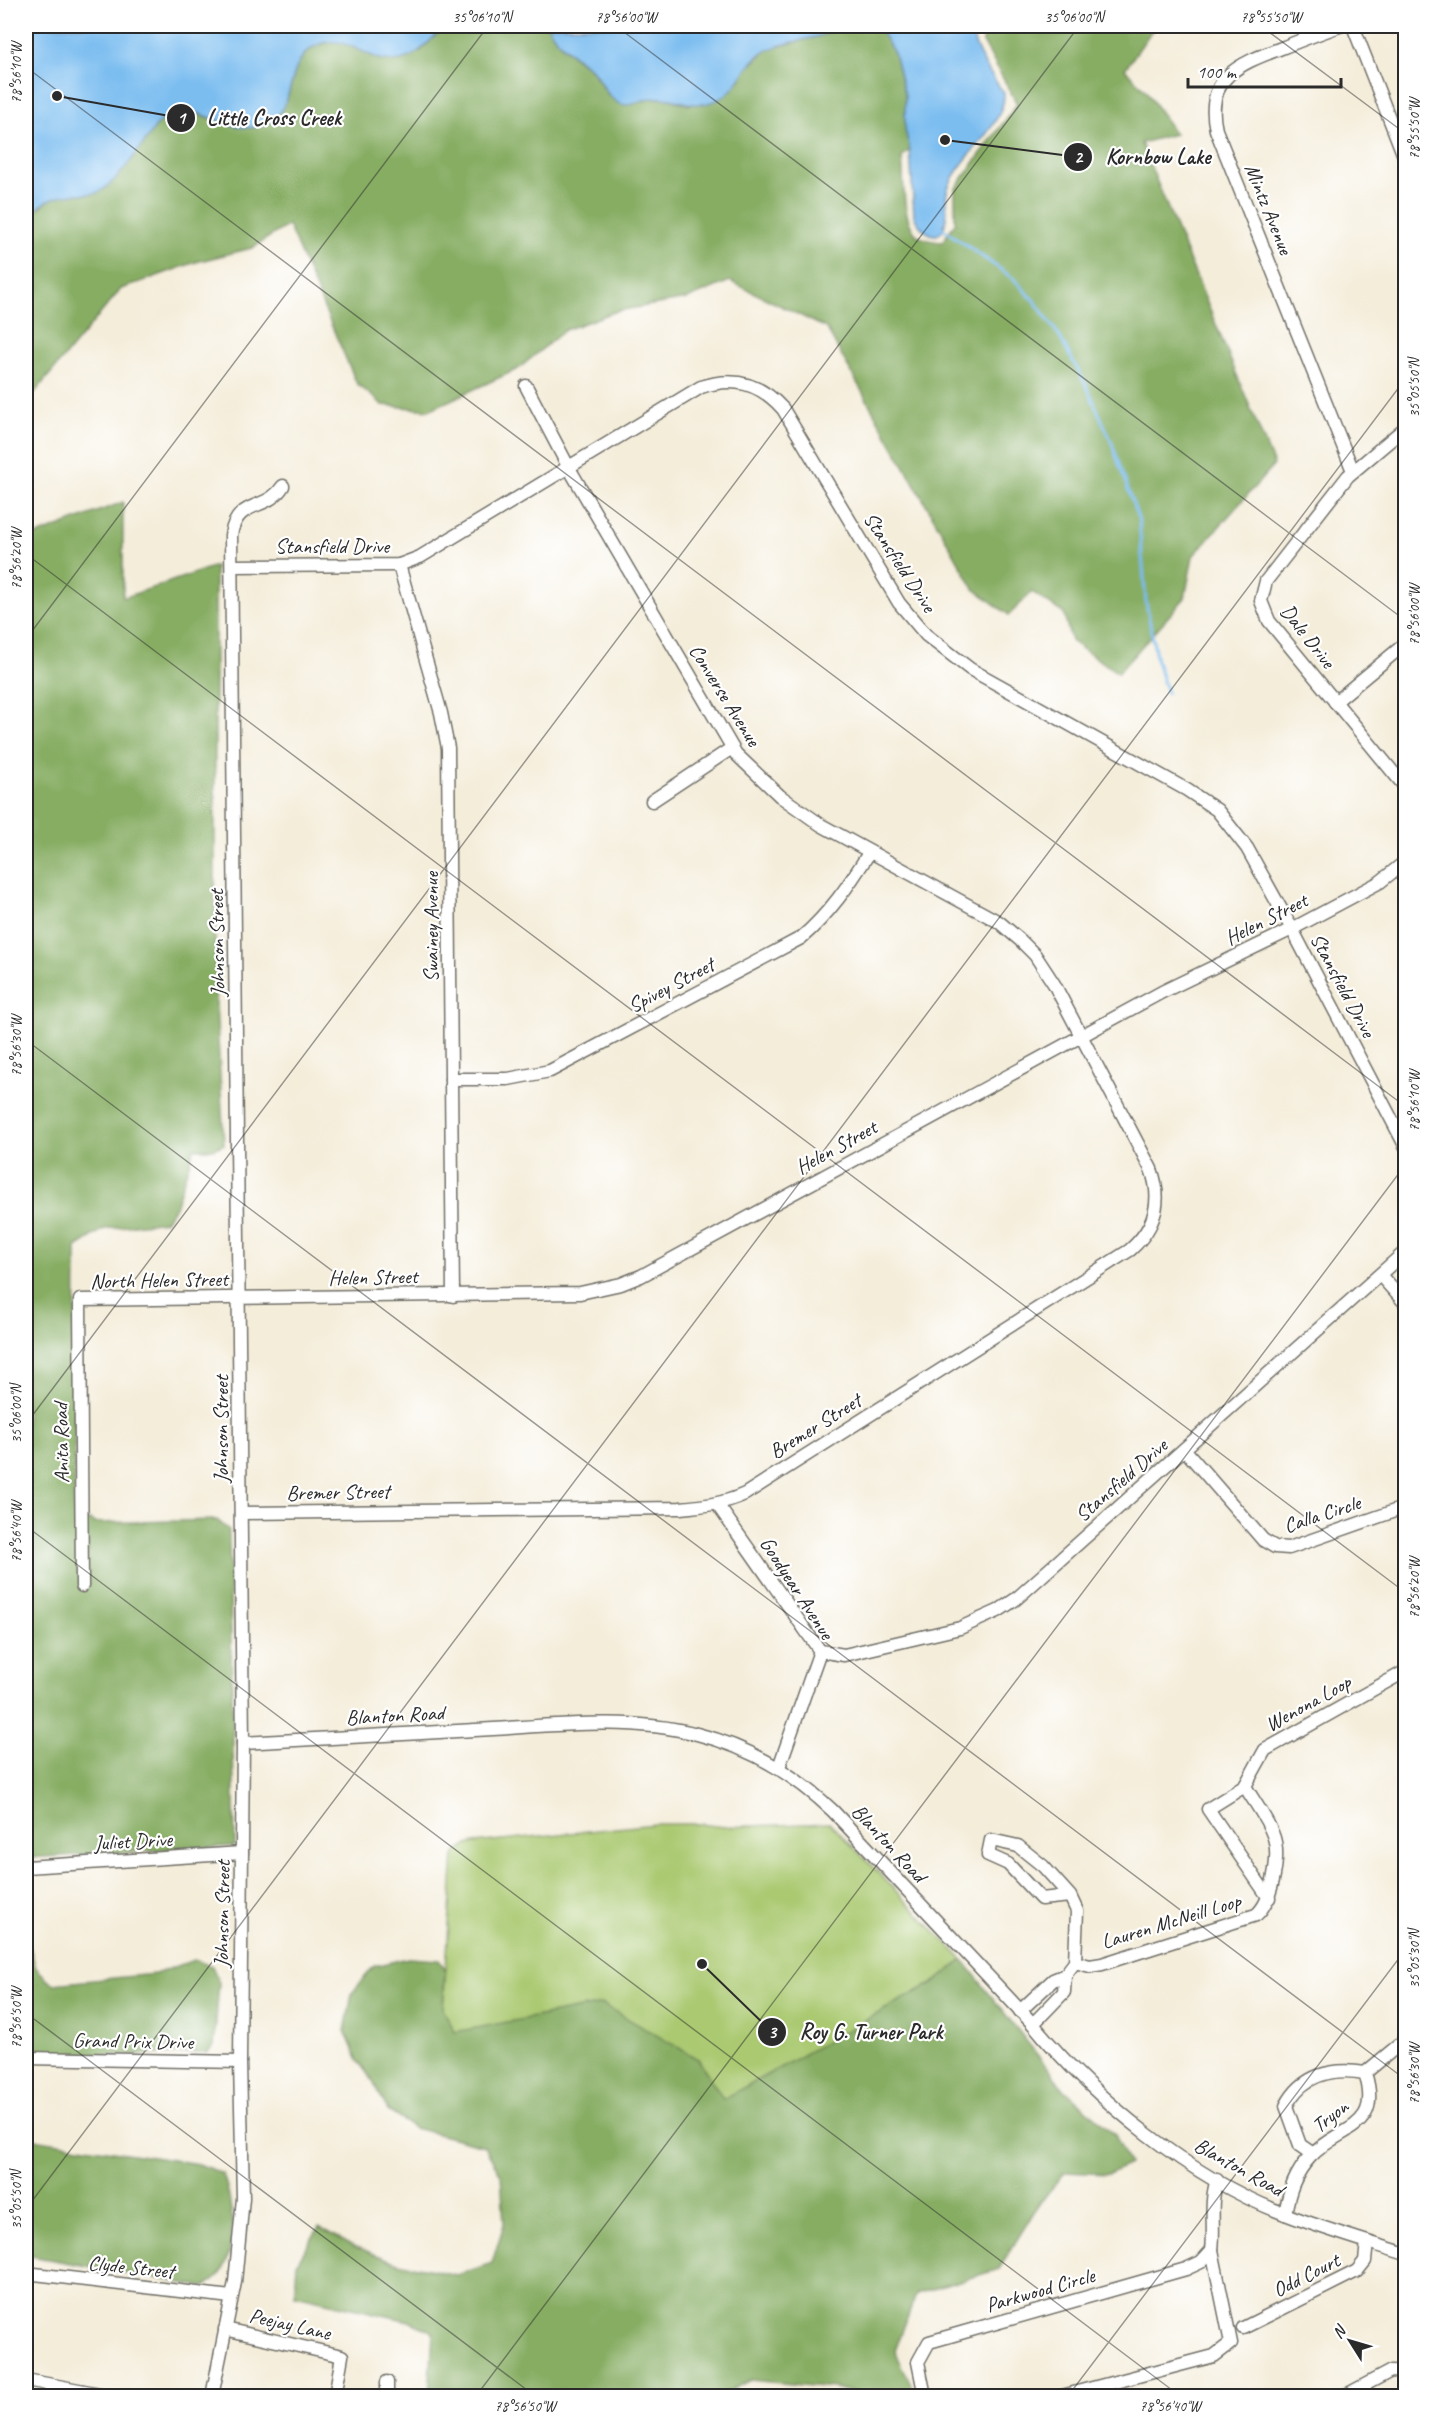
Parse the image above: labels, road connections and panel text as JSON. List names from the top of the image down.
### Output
{
  "streets": {
    "street": [
      "Mintz Avenue",
      "Stansfield Drive",
      "Dale Drive",
      "Converse Avenue",
      "Helen Street",
      "Swainey Avenue",
      "Johnson Street",
      "Spivey Street",
      "North Helen Street",
      "Bremer Street",
      "Anita Road",
      "Calla Circle",
      "Goodyear Avenue",
      "Wenona Loop",
      "Blanton Road",
      "Juliet Drive",
      "Lauren McNeill Loop",
      "Grand Prix Drive",
      "Tryon",
      "Clyde Street",
      "Odd Court",
      "Parkwood Circle",
      "Peejay Lane"
    ]
  },
  "crossings": [
    ["Mintz Avenue", "Dale Drive"],
    ["Stansfield Drive", "Converse Avenue"],
    ["Stansfield Drive", "Helen Street"],
    ["Stansfield Drive", "Swainey Avenue"],
    ["Stansfield Drive", "Johnson Street"],
    ["Stansfield Drive", "Calla Circle"],
    ["Stansfield Drive", "Goodyear Avenue"],
    ["Converse Avenue", "Helen Street"],
    ["Converse Avenue", "Spivey Street"],
    ["Converse Avenue", "Bremer Street"],
    ["Helen Street", "Swainey Avenue"],
    ["Helen Street", "Johnson Street"],
    ["Helen Street", "North Helen Street"],
    ["Helen Street", "Bremer Street"],
    ["Swainey Avenue", "Spivey Street"],
    ["Johnson Street", "North Helen Street"],
    ["Johnson Street", "Bremer Street"],
    ["Johnson Street", "Blanton Road"],
    ["Johnson Street", "Juliet Drive"],
    ["Johnson Street", "Grand Prix Drive"],
    ["Johnson Street", "Clyde Street"],
    ["Johnson Street", "Peejay Lane"],
    ["North Helen Street", "Anita Road"],
    ["Bremer Street", "Goodyear Avenue"],
    ["Goodyear Avenue", "Blanton Road"],
    ["Wenona Loop", "Lauren McNeill Loop"],
    ["Blanton Road", "Odd Court"]
  ],
  "places": ["Little Cross Creek", "Kornbow Lake", "Roy G. Turner Park"],
  "scale_bar": "100 m",
  "north": "top left",
  "coordinates": [
    "35°06'10\"N",
    "78°56'00\"W",
    "35°06'00\"N",
    "78°55'50\"W",
    "78°56'10\"W",
    "35°05'50\"N",
    "78°56'20\"W",
    "78°56'30\"W",
    "78°56'40\"W",
    "35°05'30\"N",
    "78°56'50\"W"
  ]
}
